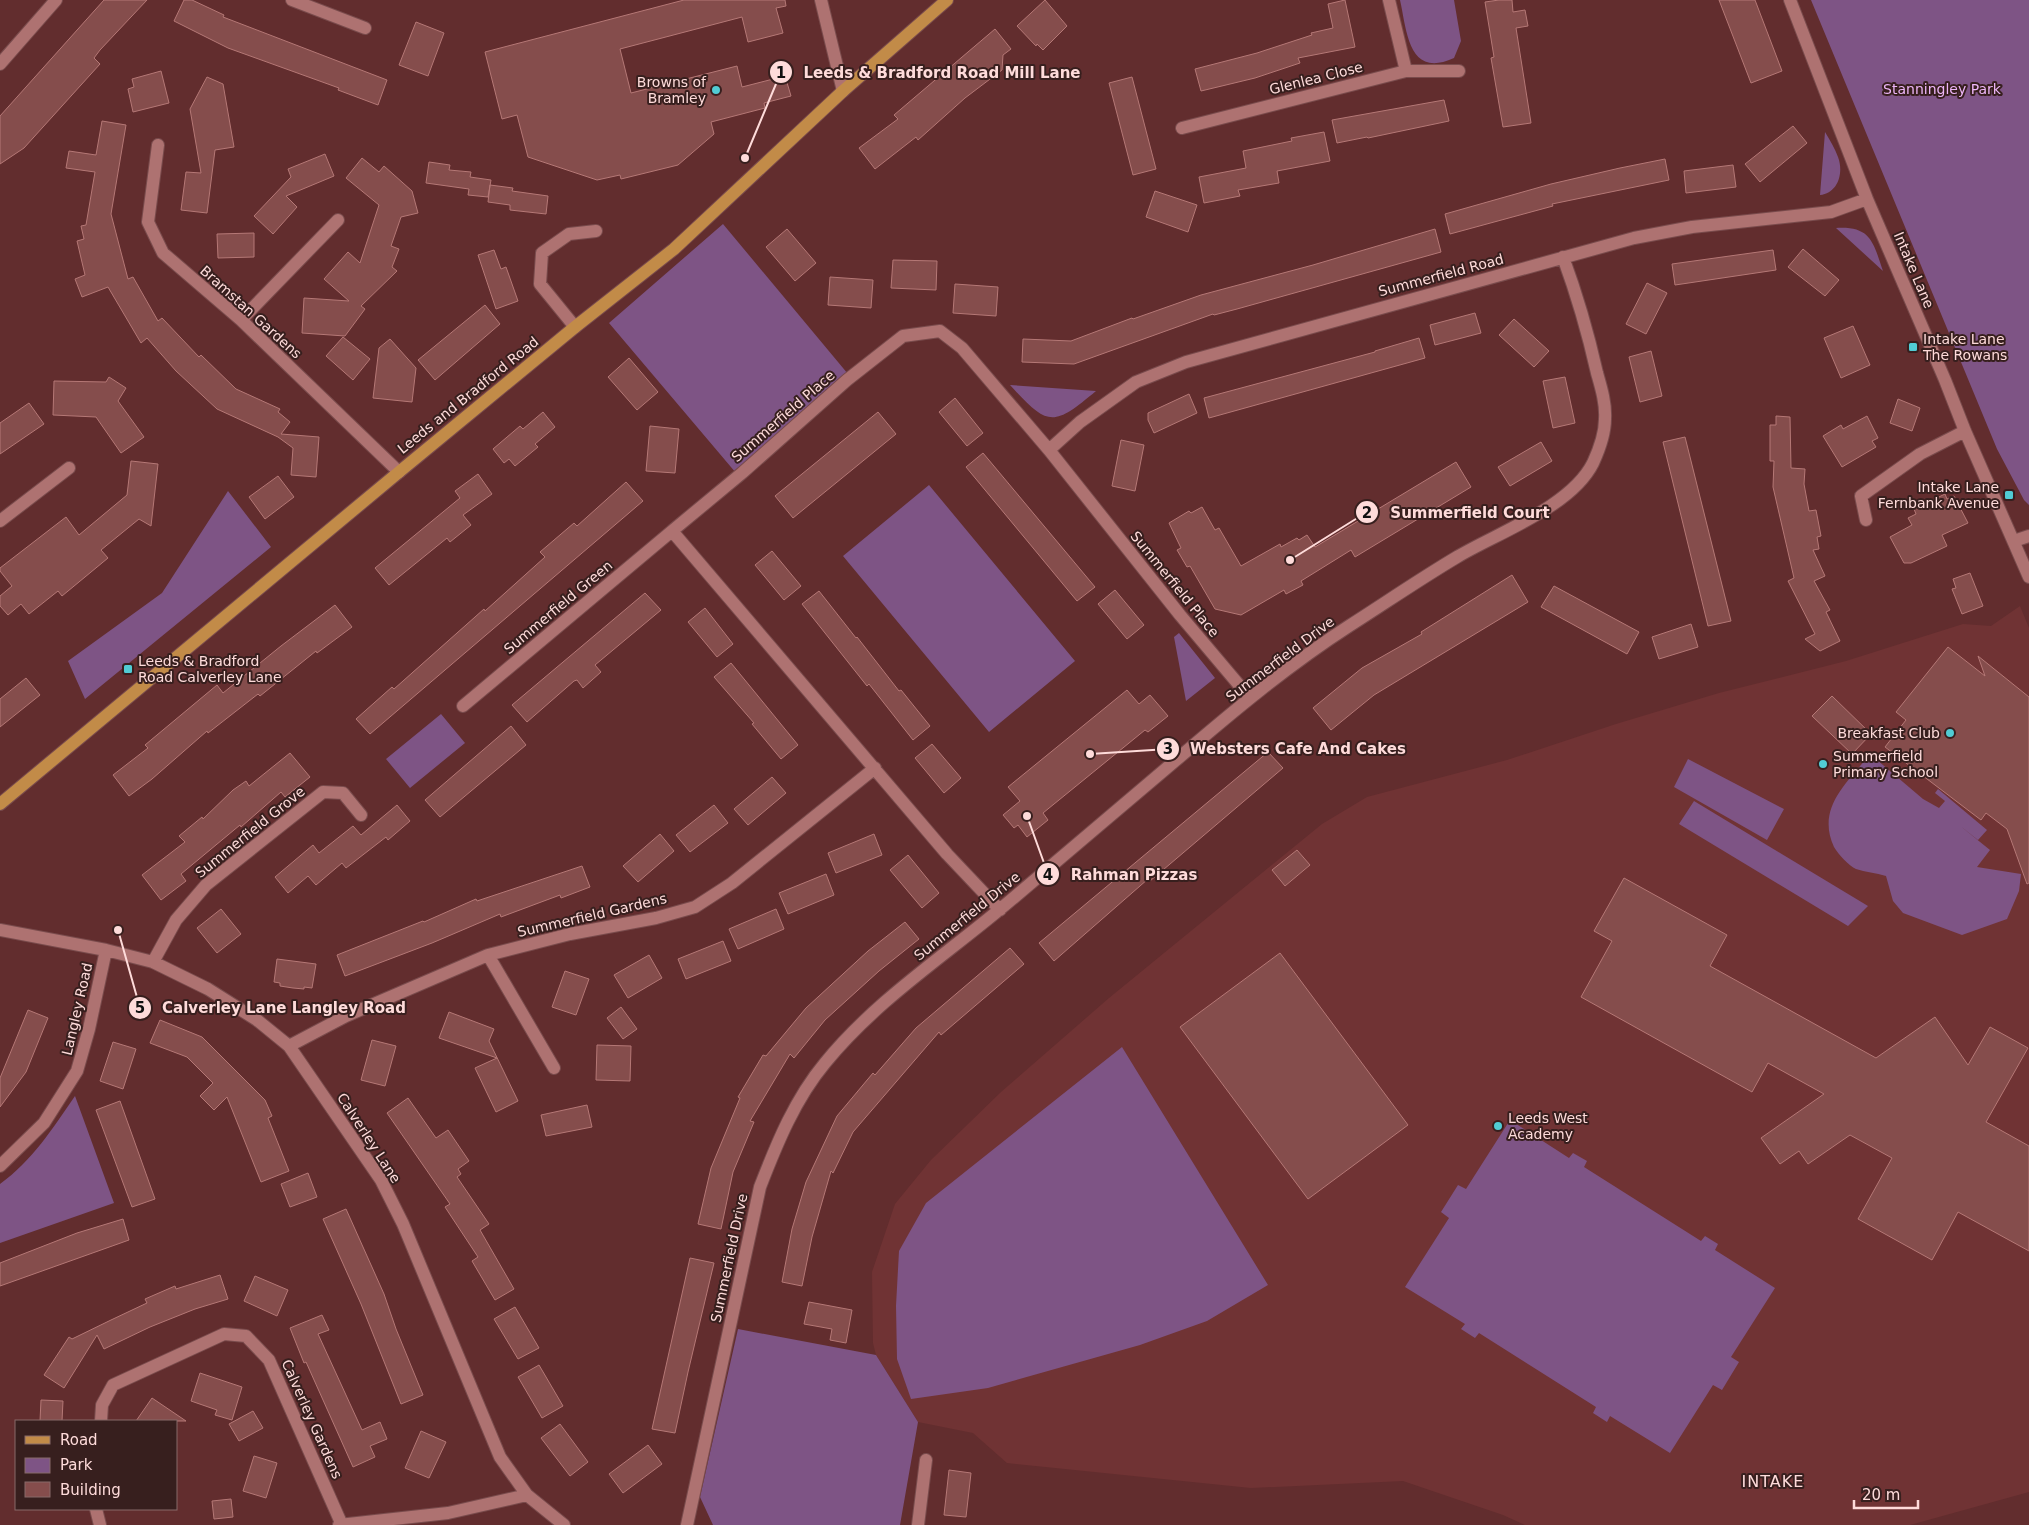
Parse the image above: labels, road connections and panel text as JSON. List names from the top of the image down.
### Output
{
  "streets": {
    "main road": ["Leeds and Bradford Road"],
    "street": [
      "Glenlea Close",
      "Intake Lane",
      "Summerfield Road",
      "Bramstan Gardens",
      "Summerfield Place",
      "Summerfield Green",
      "Summerfield Drive",
      "Summerfield Grove",
      "Summerfield Gardens",
      "Langley Road",
      "Calverley Lane",
      "Calverley Gardens"
    ]
  },
  "crossings": [
    ["Intake Lane", "Summerfield Road"],
    ["Summerfield Road", "Summerfield Place"],
    ["Summerfield Road", "Summerfield Drive"],
    ["Bramstan Gardens", "Leeds and Bradford Road"],
    ["Summerfield Place", "Summerfield Green"],
    ["Summerfield Place", "Summerfield Drive"],
    ["Summerfield Grove", "Calverley Lane"],
    ["Summerfield Gardens", "Calverley Lane"],
    ["Langley Road", "Calverley Lane"],
    ["Calverley Lane", "Calverley Gardens"]
  ],
  "districts": ["INTAKE"],
  "parks": ["Stanningley Park"],
  "places": {
    "other": [
      "Browns of Bramley",
      "Leeds & Bradford Road Mill Lane",
      "Summerfield Court",
      "Breakfast Club",
      "Websters Cafe And Cakes",
      "Summerfield Primary School",
      "Rahman Pizzas",
      "Calverley Lane Langley Road",
      "Leeds West Academy"
    ],
    "transit": ["Intake Lane The Rowans", "Intake Lane Fernbank Avenue", "Leeds & Bradford Road Calverley Lane"]
  },
  "legend": ["Road", "Park", "Building"],
  "scale_bar": "20 m"
}
